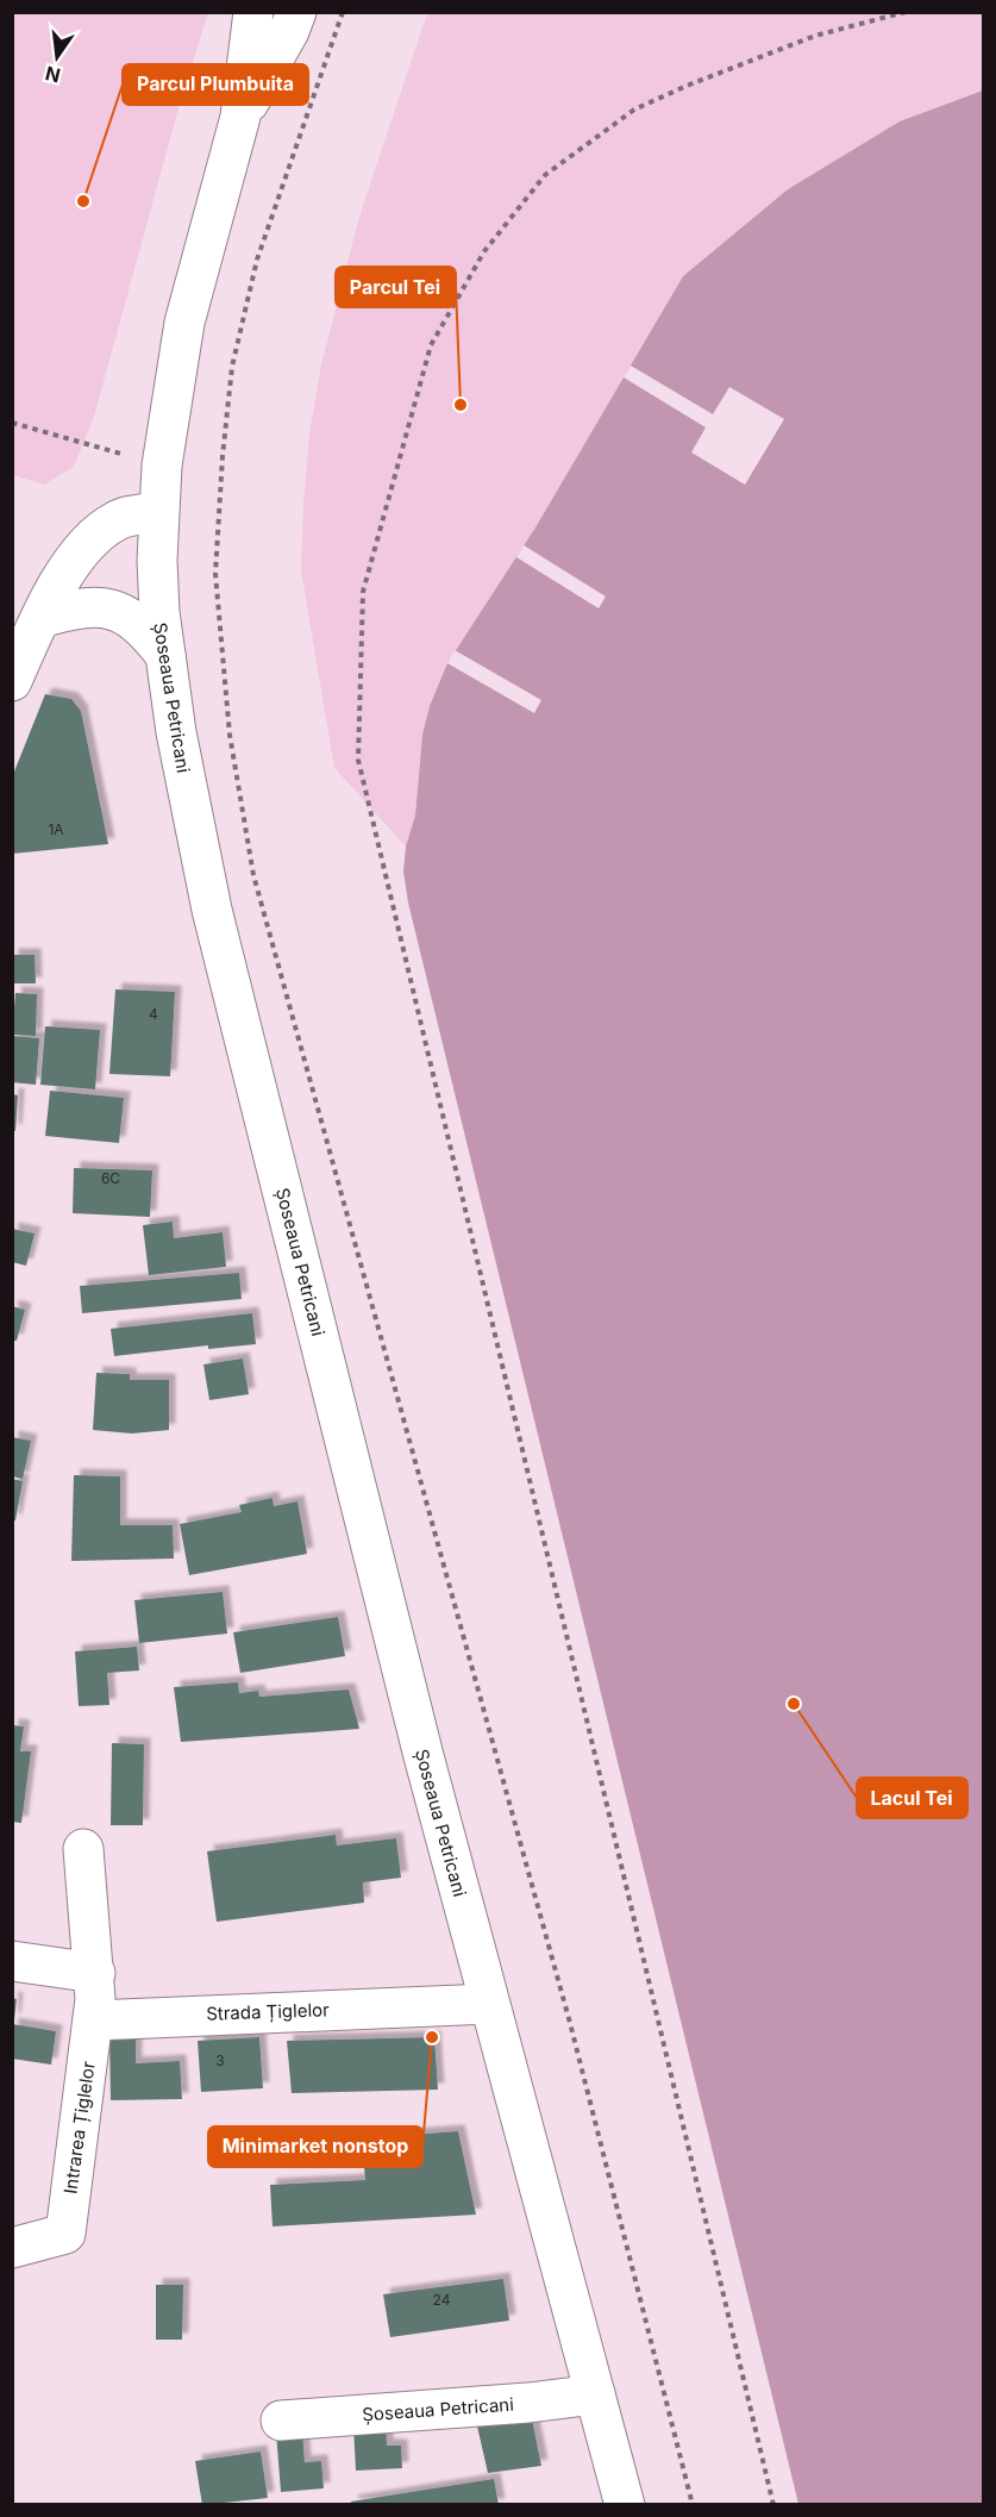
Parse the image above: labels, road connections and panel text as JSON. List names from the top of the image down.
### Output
{
  "streets": {
    "main road": ["Șoseaua Petricani", "Strada Țiglelor", "Intrarea Țiglelor"]
  },
  "crossings": [
    ["Șoseaua Petricani", "Strada Țiglelor"],
    ["Strada Țiglelor", "Intrarea Țiglelor"]
  ],
  "places": [
    "Parcul Plumbuita",
    "Parcul Tei",
    "Lacul Tei",
    "Minimarket nonstop"
  ],
  "house_numbers": [
    "1A",
    "4",
    "6C",
    "3",
    "24"
  ],
  "north": "bottom"
}
